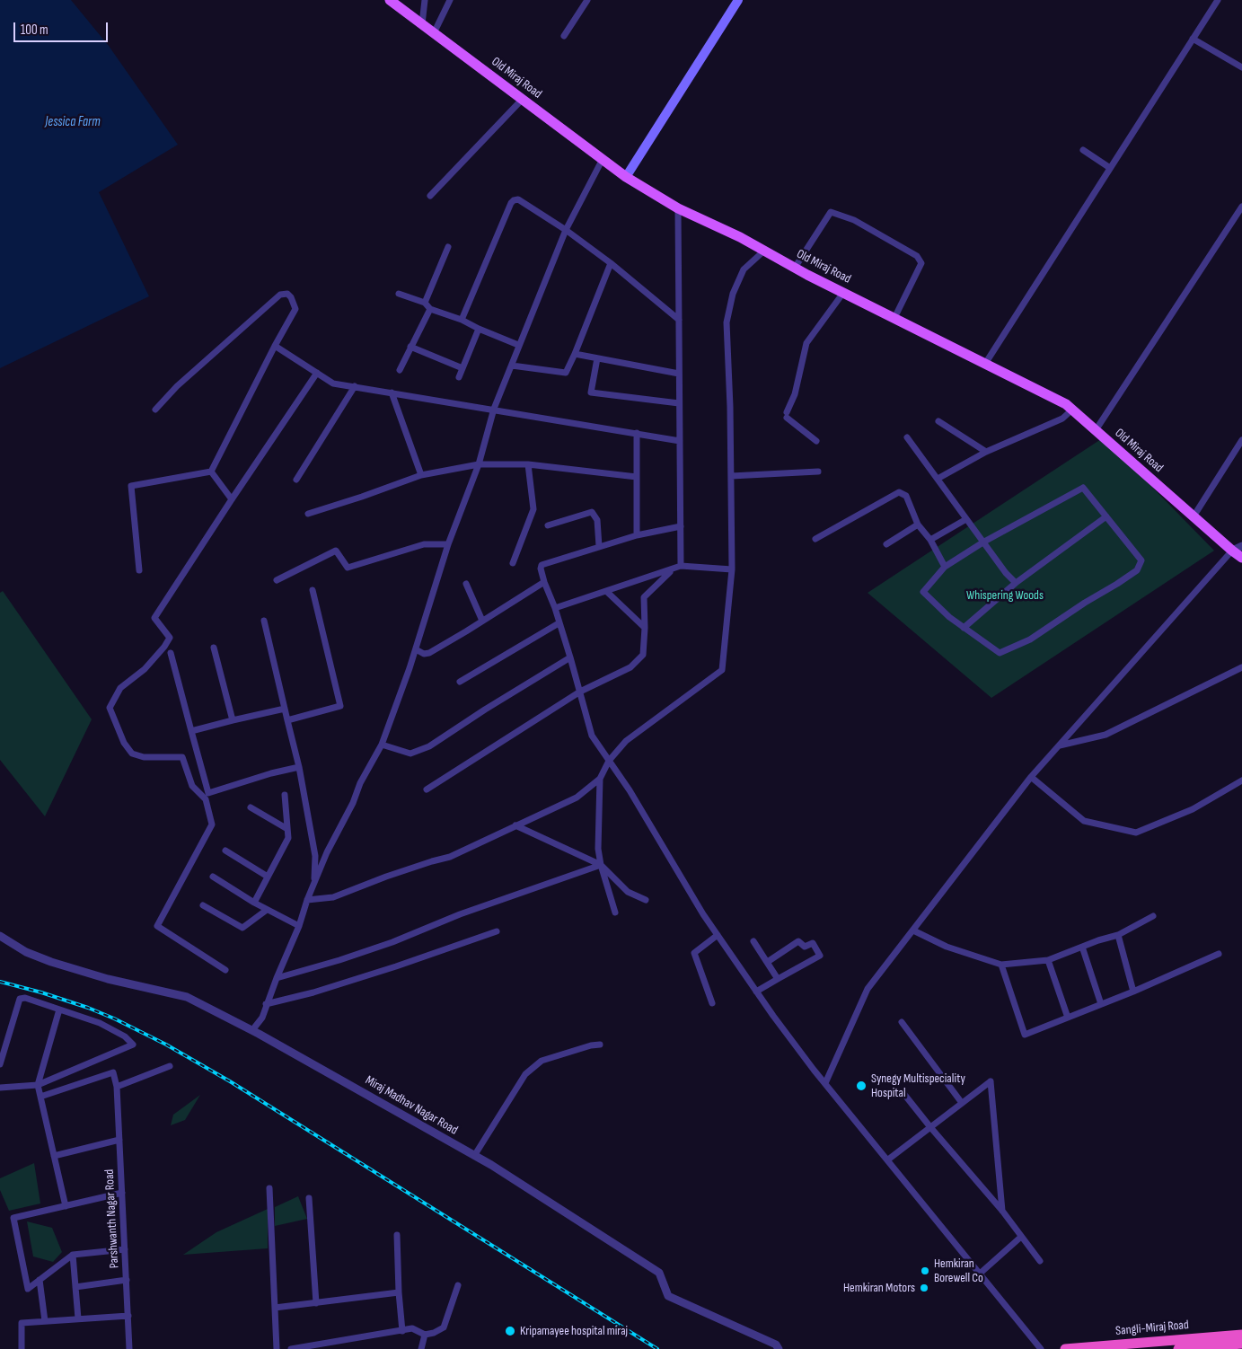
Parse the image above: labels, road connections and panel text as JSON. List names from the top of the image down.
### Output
{
  "streets": {
    "highway": ["Sangli-Miraj Road"],
    "main road": ["Old Miraj Road"],
    "street": ["Miraj Madhav Nagar Road", "Parshwanth Nagar Road"]
  },
  "water": ["Jessica Farm"],
  "parks": ["Whispering Woods"],
  "places": [
    "Synegy Multispeciality Hospital",
    "Hemkiran Borewell Co",
    "Hemkiran Motors",
    "Kripamayee hospital miraj"
  ],
  "scale_bar": "100 m"
}
